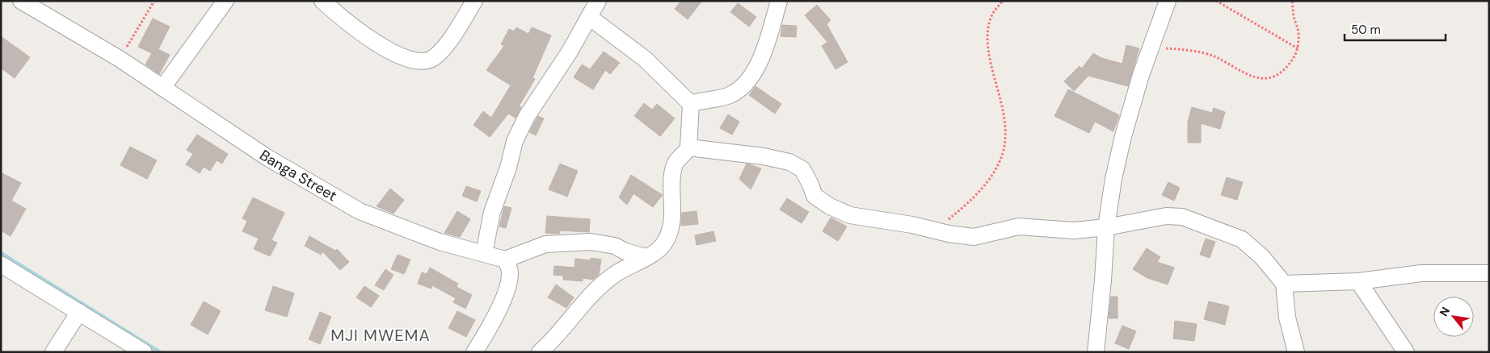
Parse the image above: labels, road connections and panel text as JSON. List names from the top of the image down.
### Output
{
  "streets": {
    "street": ["Banga Street"]
  },
  "districts": ["MJI MWEMA"],
  "scale_bar": "50 m",
  "north": "top left"
}
